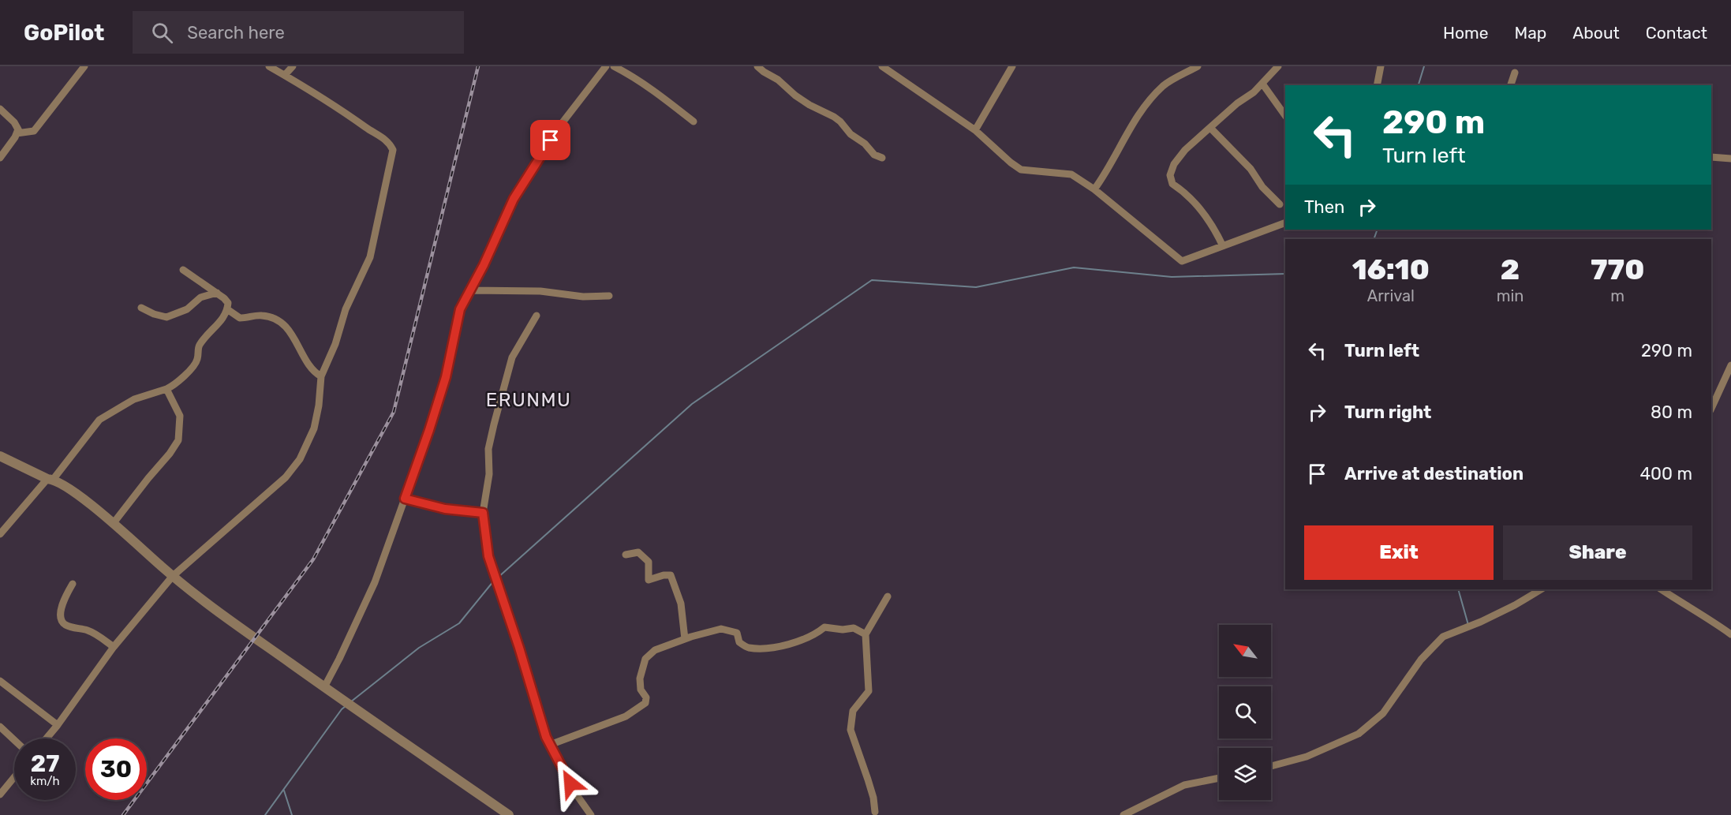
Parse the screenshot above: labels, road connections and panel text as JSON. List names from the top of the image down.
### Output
{
  "districts": ["ERUNMU"],
  "north": "top left",
  "page": {
    "header": "GoPilot",
    "search": "Search here",
    "nav": [
      "Home",
      "Map",
      "About",
      "Contact"
    ],
    "turn": ["290 m", "Turn left"],
    "then": "Then",
    "eta": [
      "16:10",
      "Arrival",
      "2",
      "min",
      "770",
      "m"
    ],
    "list": [
      {
        "name": "Turn left",
        "value": "290 m"
      },
      {
        "name": "Turn right",
        "value": "80 m"
      },
      {
        "name": "Arrive at destination",
        "value": "400 m"
      }
    ],
    "buttons": ["Exit", "Share"],
    "speed": "27 km/h",
    "limit": "30"
  }
}
